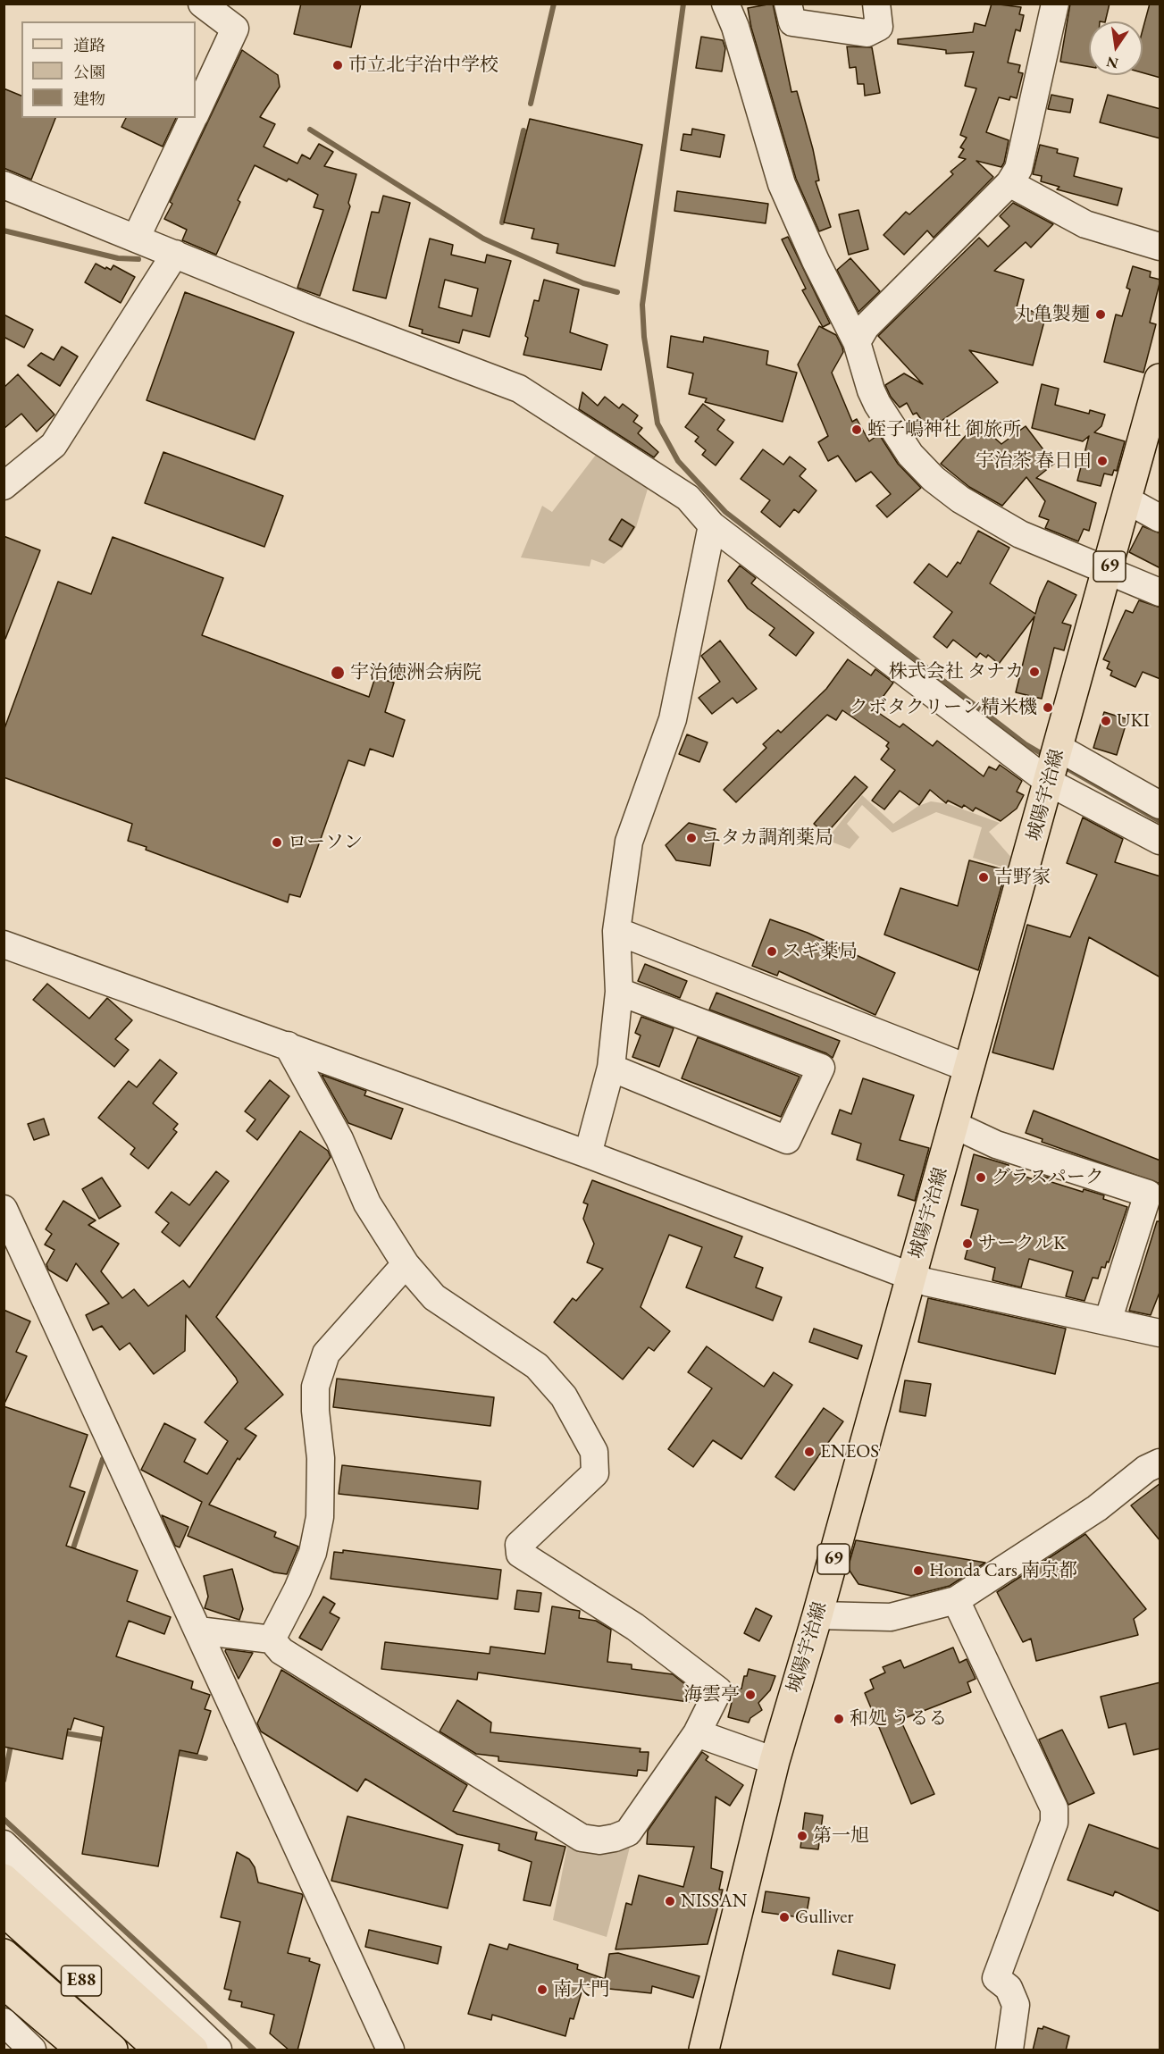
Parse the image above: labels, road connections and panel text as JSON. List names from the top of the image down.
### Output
{
  "streets": {
    "main road": ["69", "城陽宇治線", "E88"]
  },
  "places": [
    "市立北宇治中学校",
    "丸亀製麺",
    "蛭子嶋神社 御旅所",
    "宇治茶 春日田",
    "株式会社 タナカ",
    "宇治徳洲会病院",
    "クボタクリーン精米機",
    "UKI",
    "ユタカ調剤薬局",
    "ローソン",
    "吉野家",
    "スギ薬局",
    "グラスパーク",
    "サークルK",
    "ENEOS",
    "Honda Cars 南京都",
    "海雲亭",
    "和処 うるる",
    "第一旭",
    "NISSAN",
    "Gulliver",
    "南大門"
  ],
  "legend": ["道路", "公園", "建物"],
  "north": "bottom"
}
